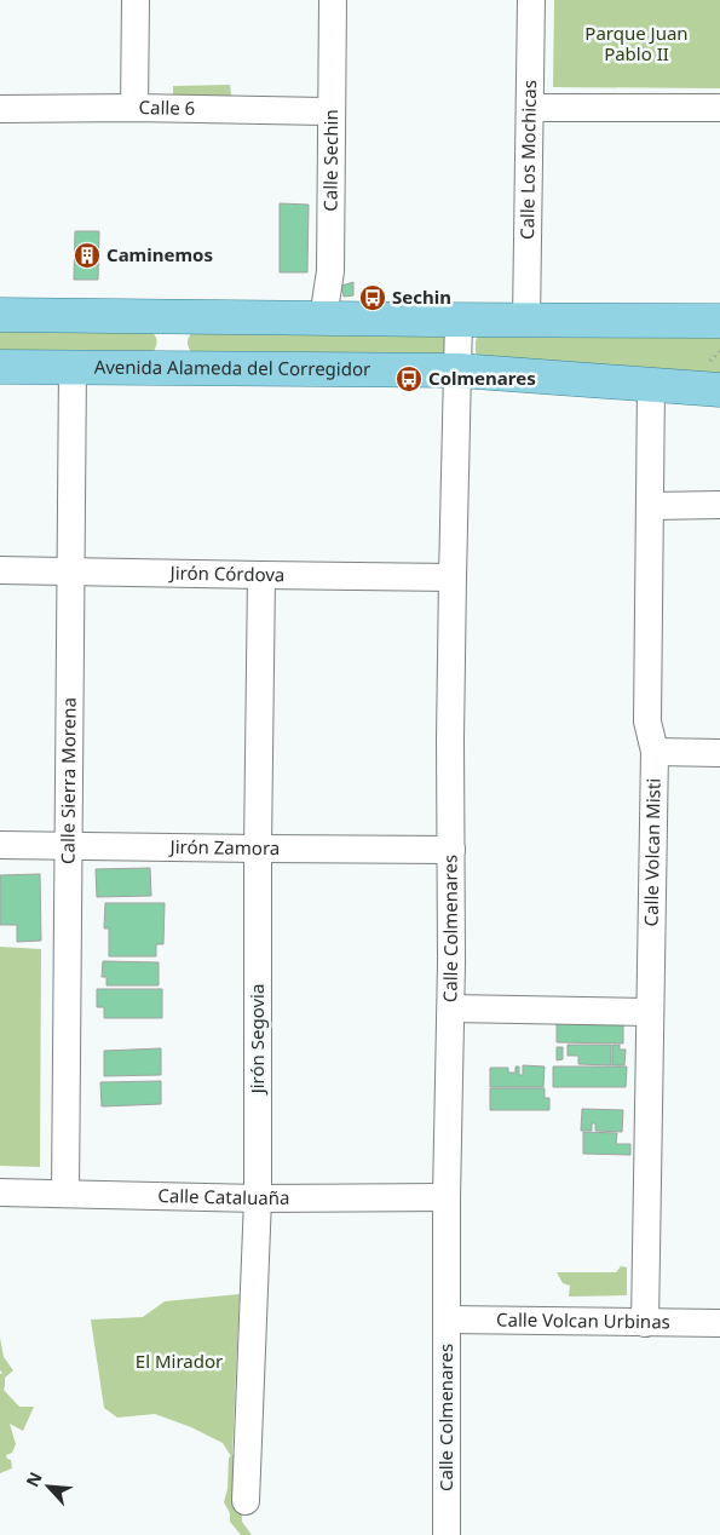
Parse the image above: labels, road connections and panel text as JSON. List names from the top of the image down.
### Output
{
  "streets": {
    "main road": ["Avenida Alameda del Corregidor"],
    "street": [
      "Calle 6",
      "Calle Sechin",
      "Calle Los Mochicas",
      "Jirón Córdova",
      "Calle Sierra Morena",
      "Jirón Zamora",
      "Calle Volcan Misti",
      "Calle Colmenares",
      "Jirón Segovia",
      "Calle Cataluaña",
      "Calle Volcan Urbinas"
    ]
  },
  "crossings": [
    ["Calle 6", "Calle Sechin"],
    ["Avenida Alameda del Corregidor", "Calle Sierra Morena"],
    ["Avenida Alameda del Corregidor", "Calle Volcan Misti"],
    ["Avenida Alameda del Corregidor", "Calle Colmenares"],
    ["Jirón Córdova", "Calle Sierra Morena"],
    ["Jirón Córdova", "Calle Colmenares"],
    ["Jirón Córdova", "Jirón Segovia"],
    ["Calle Sierra Morena", "Jirón Zamora"],
    ["Calle Sierra Morena", "Calle Cataluaña"],
    ["Jirón Zamora", "Calle Colmenares"],
    ["Jirón Zamora", "Jirón Segovia"],
    ["Calle Volcan Misti", "Calle Volcan Urbinas"],
    ["Calle Colmenares", "Calle Cataluaña"],
    ["Calle Colmenares", "Calle Volcan Urbinas"],
    ["Jirón Segovia", "Calle Cataluaña"]
  ],
  "parks": ["Parque Juan Pablo II", "El Mirador"],
  "places": {
    "building": ["Caminemos"],
    "bus stop": ["Sechin", "Colmenares"]
  },
  "north": "top left"
}
